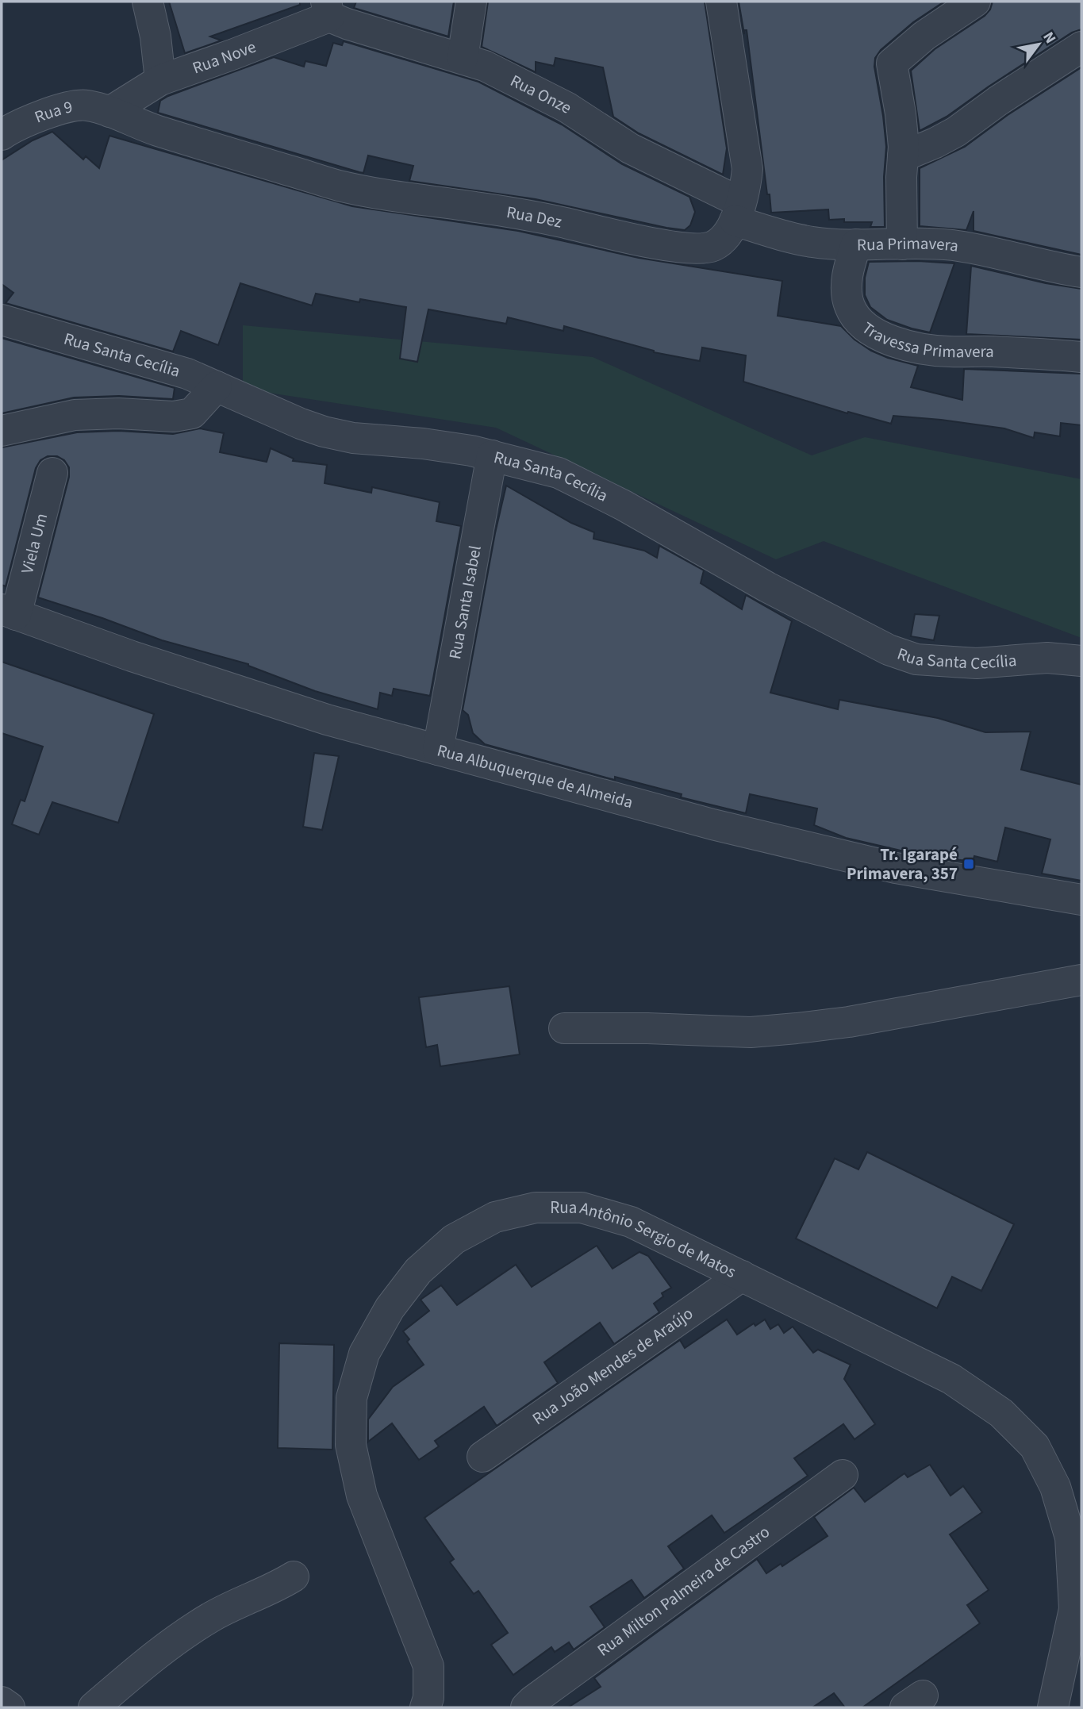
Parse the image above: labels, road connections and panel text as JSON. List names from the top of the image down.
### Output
{
  "streets": {
    "street": [
      "Rua Nove",
      "Rua Onze",
      "Rua 9",
      "Rua Dez",
      "Rua Primavera",
      "Travessa Primavera",
      "Rua Santa Cecília",
      "Viela Um",
      "Rua Santa Isabel",
      "Rua Albuquerque de Almeida",
      "Rua Antônio Sergio de Matos",
      "Rua João Mendes de Araújo",
      "Rua Milton Palmeira de Castro"
    ]
  },
  "crossings": [
    ["Rua Nove", "Rua Onze"],
    ["Rua Nove", "Rua 9"],
    ["Rua Nove", "Rua Dez"],
    ["Rua Onze", "Rua Dez"],
    ["Rua Onze", "Rua Primavera"],
    ["Rua 9", "Rua Dez"],
    ["Rua Dez", "Rua Primavera"],
    ["Rua Primavera", "Travessa Primavera"],
    ["Rua Santa Cecília", "Rua Santa Isabel"],
    ["Viela Um", "Rua Albuquerque de Almeida"],
    ["Rua Santa Isabel", "Rua Albuquerque de Almeida"],
    ["Rua Antônio Sergio de Matos", "Rua João Mendes de Araújo"]
  ],
  "places": {
    "transit": ["Tr. Igarapé Primavera, 357"]
  },
  "north": "top right"
}
